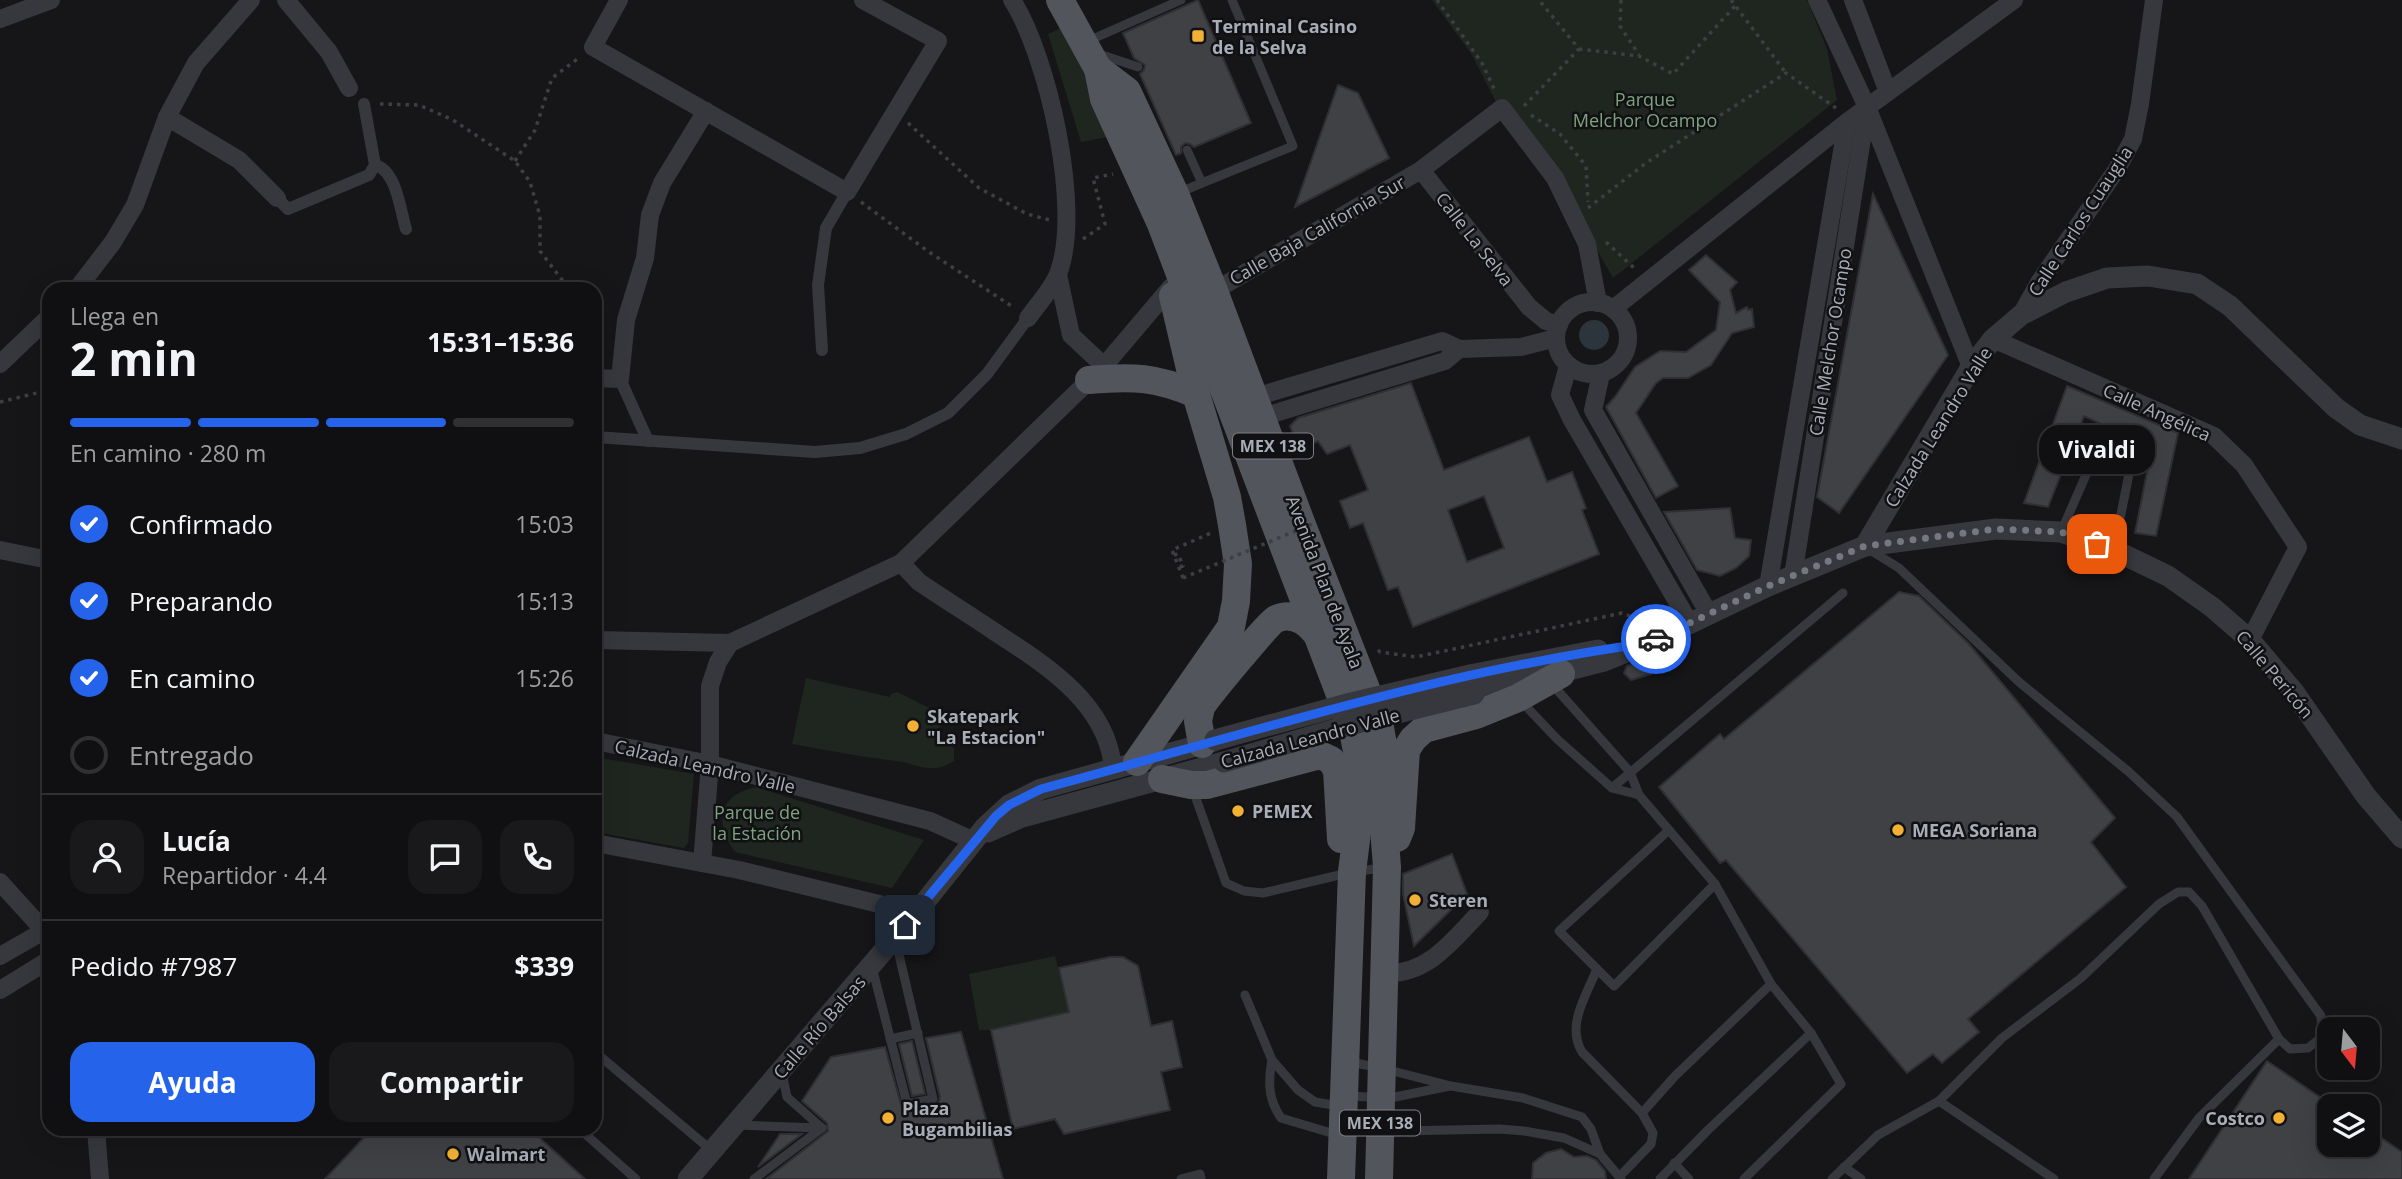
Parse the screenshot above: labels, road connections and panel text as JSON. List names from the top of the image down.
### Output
{
  "streets": {
    "main road": ["MEX 138", "Avenida Plan de Ayala"],
    "street": [
      "Calle Carlos Cuauglia",
      "Calle Baja California Sur",
      "Calle La Selva",
      "Calle Melchor Ocampo",
      "Calle Angélica",
      "Calzada Leandro Valle",
      "Calle Pericón",
      "Calle Río Balsas"
    ]
  },
  "crossings": [
    ["Calle Carlos Cuauglia", "Calzada Leandro Valle"],
    ["Calle Baja California Sur", "Calle La Selva"],
    ["Calle Baja California Sur", "Avenida Plan de Ayala"],
    ["Calle Melchor Ocampo", "Calzada Leandro Valle"],
    ["Calle Angélica", "Calzada Leandro Valle"],
    ["Calle Angélica", "Calle Pericón"],
    ["Calzada Leandro Valle", "Calle Pericón"],
    ["Calzada Leandro Valle", "Calle Río Balsas"]
  ],
  "parks": ["Parque Melchor Ocampo", "Parque de la Estación"],
  "places": {
    "transit": ["Terminal Casino de la Selva"],
    "other": [
      "Vivaldi",
      "Skatepark \"La Estacion\"",
      "PEMEX",
      "MEGA Soriana",
      "Steren",
      "Plaza Bugambilias",
      "Costco",
      "Walmart"
    ]
  },
  "north": "bottom",
  "page": {
    "heading": ["2 min", "Llega en", "15:31–15:36"],
    "panel": [
      "Lucía",
      "Repartidor · 4.4",
      "Pedido #7987",
      "$339"
    ],
    "bar": "En camino · 280 m",
    "bubble": "Vivaldi",
    "list": [
      ["Confirmado", "15:03"],
      ["Preparando", "15:13"],
      ["En camino", "15:26"],
      "Entregado"
    ],
    "buttons": ["Ayuda", "Compartir"]
  }
}
